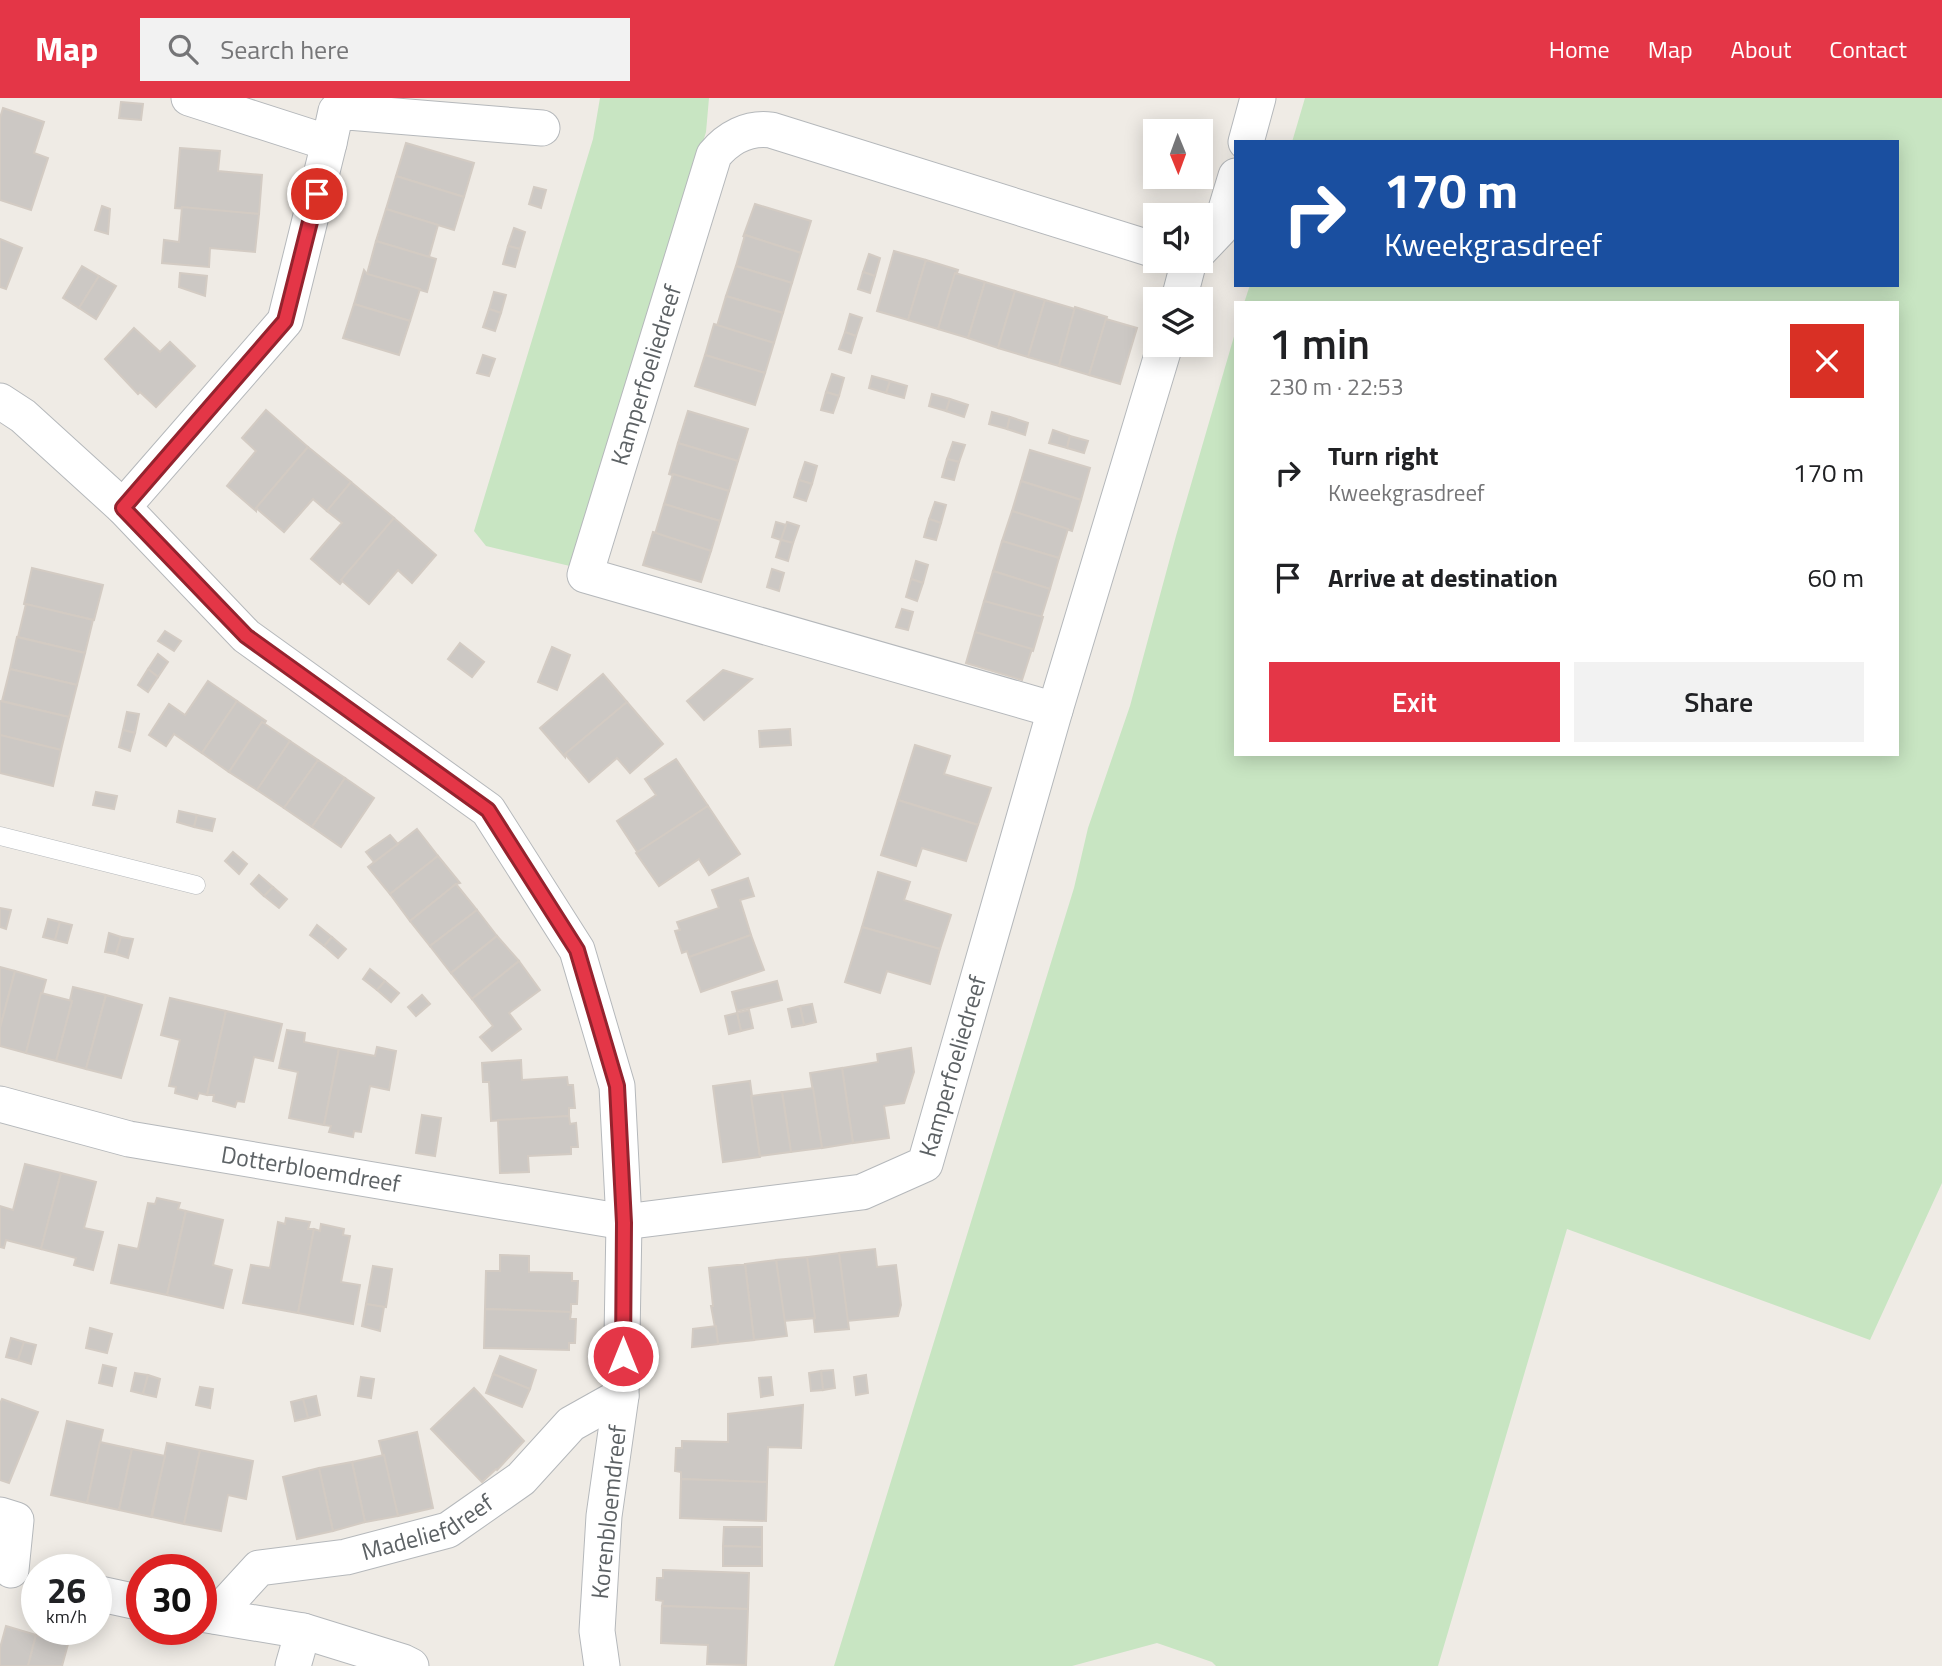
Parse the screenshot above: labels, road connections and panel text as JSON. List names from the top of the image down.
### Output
{
  "streets": {
    "street": [
      "Kamperfoeliedreef",
      "Dotterbloemdreef",
      "Korenbloemdreef",
      "Madeliefdreef"
    ]
  },
  "crossings": [
    ["Kamperfoeliedreef", "Dotterbloemdreef"],
    ["Kamperfoeliedreef", "Korenbloemdreef"],
    ["Dotterbloemdreef", "Korenbloemdreef"],
    ["Korenbloemdreef", "Madeliefdreef"]
  ],
  "north": "bottom",
  "page": {
    "header": "Map",
    "search": "Search here",
    "nav": [
      "Home",
      "Map",
      "About",
      "Contact"
    ],
    "turn": ["170 m", "Kweekgrasdreef"],
    "heading": ["1 min", "230 m · 22:53"],
    "list": [
      {
        "name": "Turn right",
        "note": "Kweekgrasdreef",
        "value": "170 m"
      },
      {
        "name": "Arrive at destination",
        "value": "60 m"
      }
    ],
    "buttons": ["Exit", "Share"],
    "speed": "26 km/h",
    "limit": "30"
  }
}
